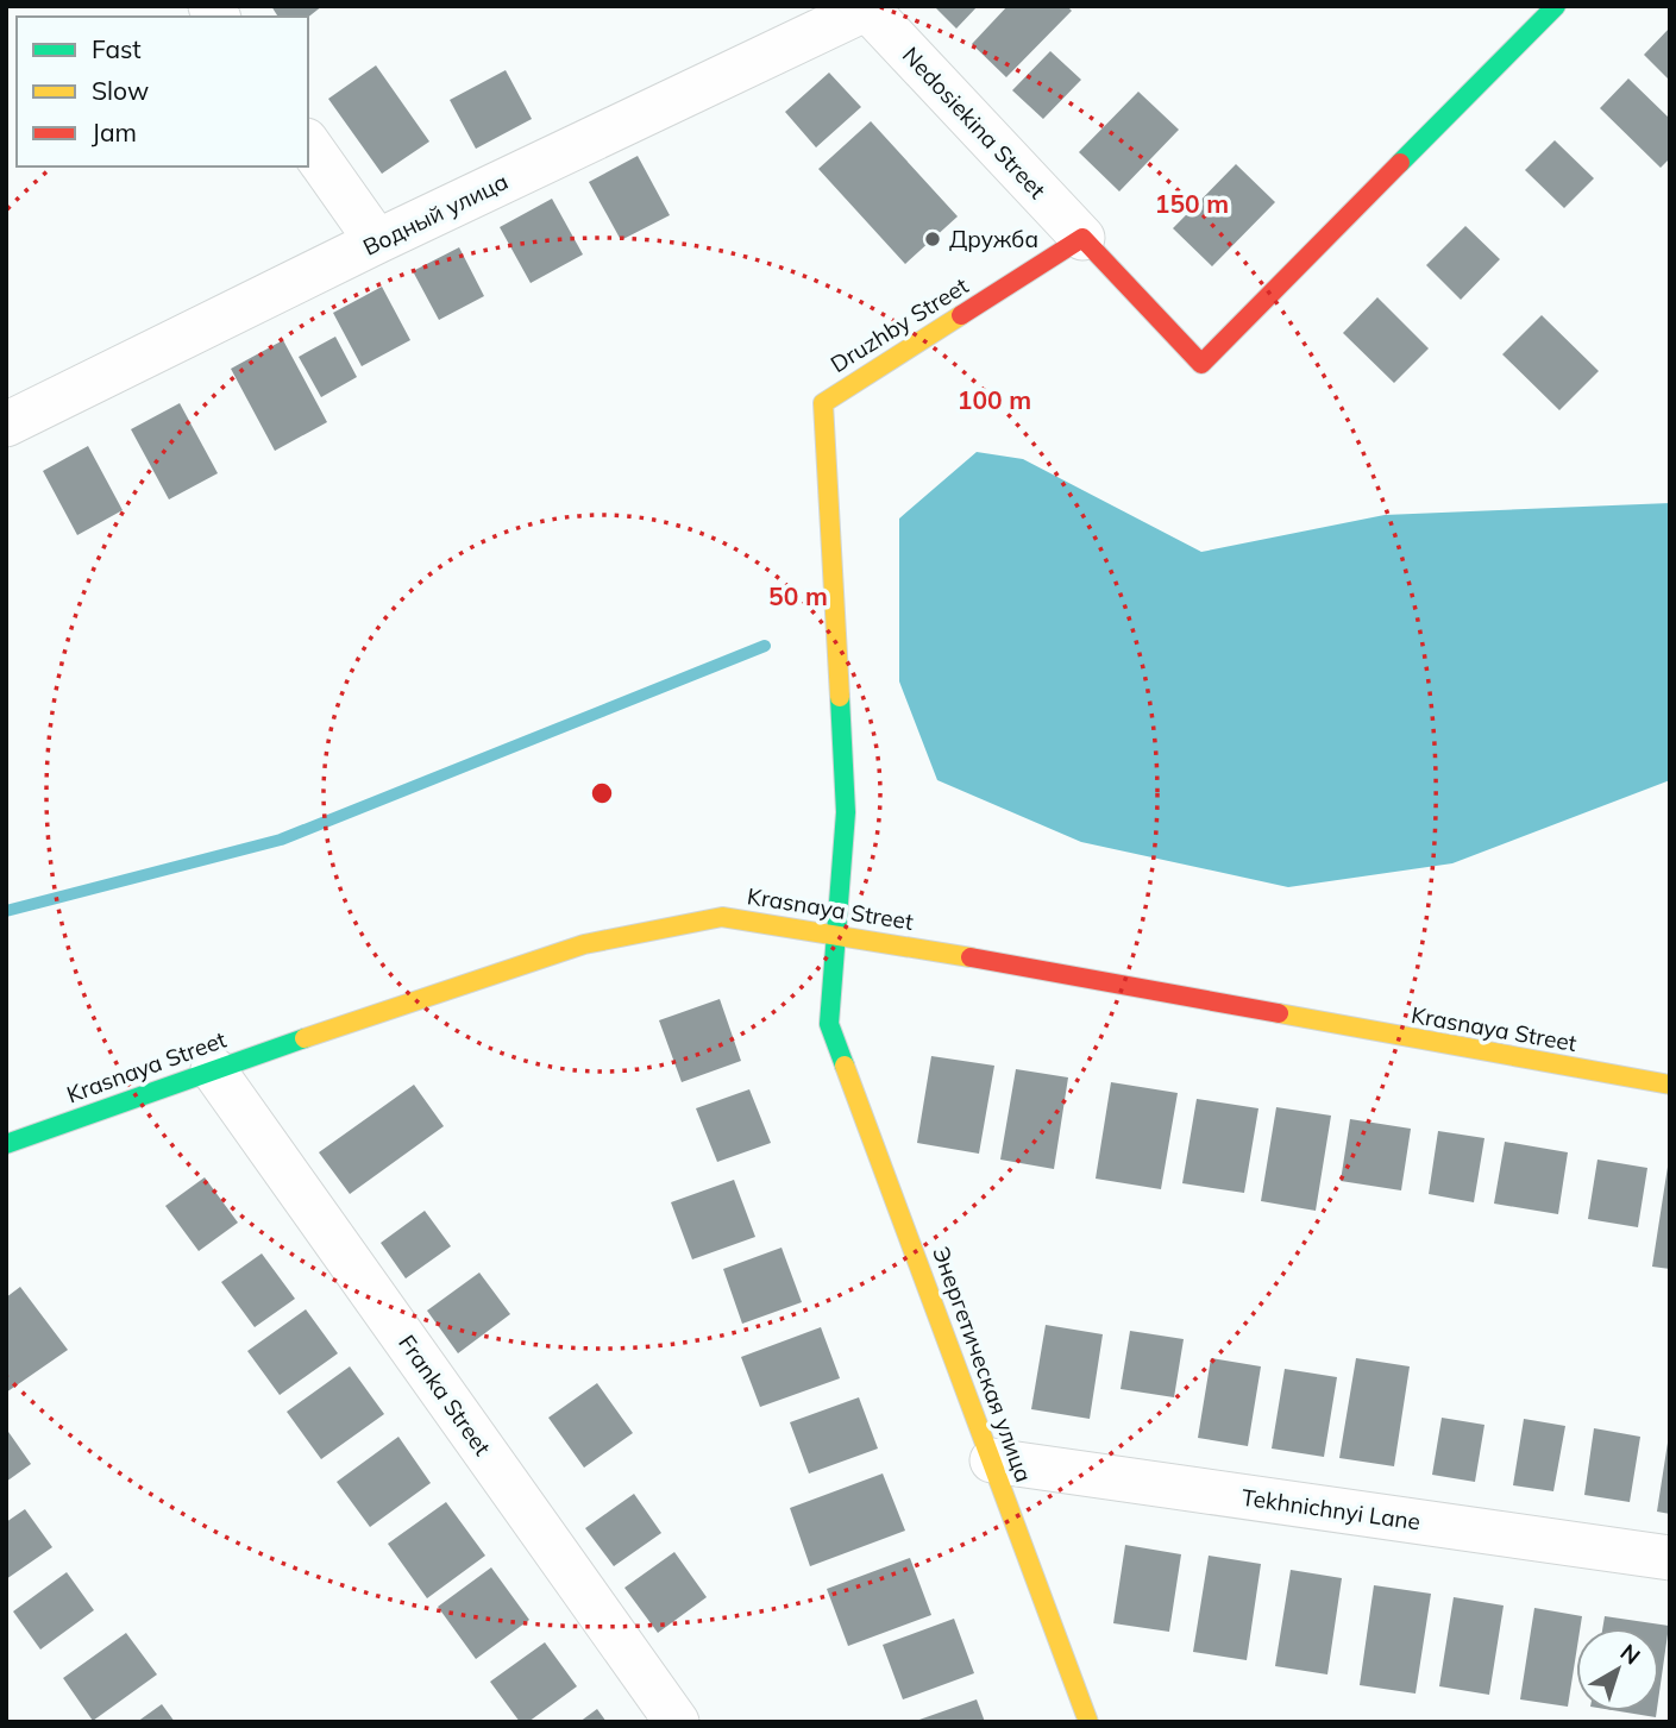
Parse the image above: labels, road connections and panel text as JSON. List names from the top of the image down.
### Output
{
  "streets": {
    "street": [
      "Nedosiekina Street",
      "Водный улица",
      "Druzhby Street",
      "Krasnaya Street",
      "Энергетическая улица",
      "Franka Street",
      "Tekhnichnyi Lane"
    ]
  },
  "crossings": [
    ["Nedosiekina Street", "Водный улица"],
    ["Nedosiekina Street", "Druzhby Street"],
    ["Druzhby Street", "Krasnaya Street"],
    ["Druzhby Street", "Энергетическая улица"],
    ["Krasnaya Street", "Franka Street"],
    ["Энергетическая улица", "Tekhnichnyi Lane"]
  ],
  "places": ["Дружба"],
  "legend": ["Fast", "Slow", "Jam"],
  "north": "top right",
  "rings": ["150 m", "100 m", "50 m"]
}
